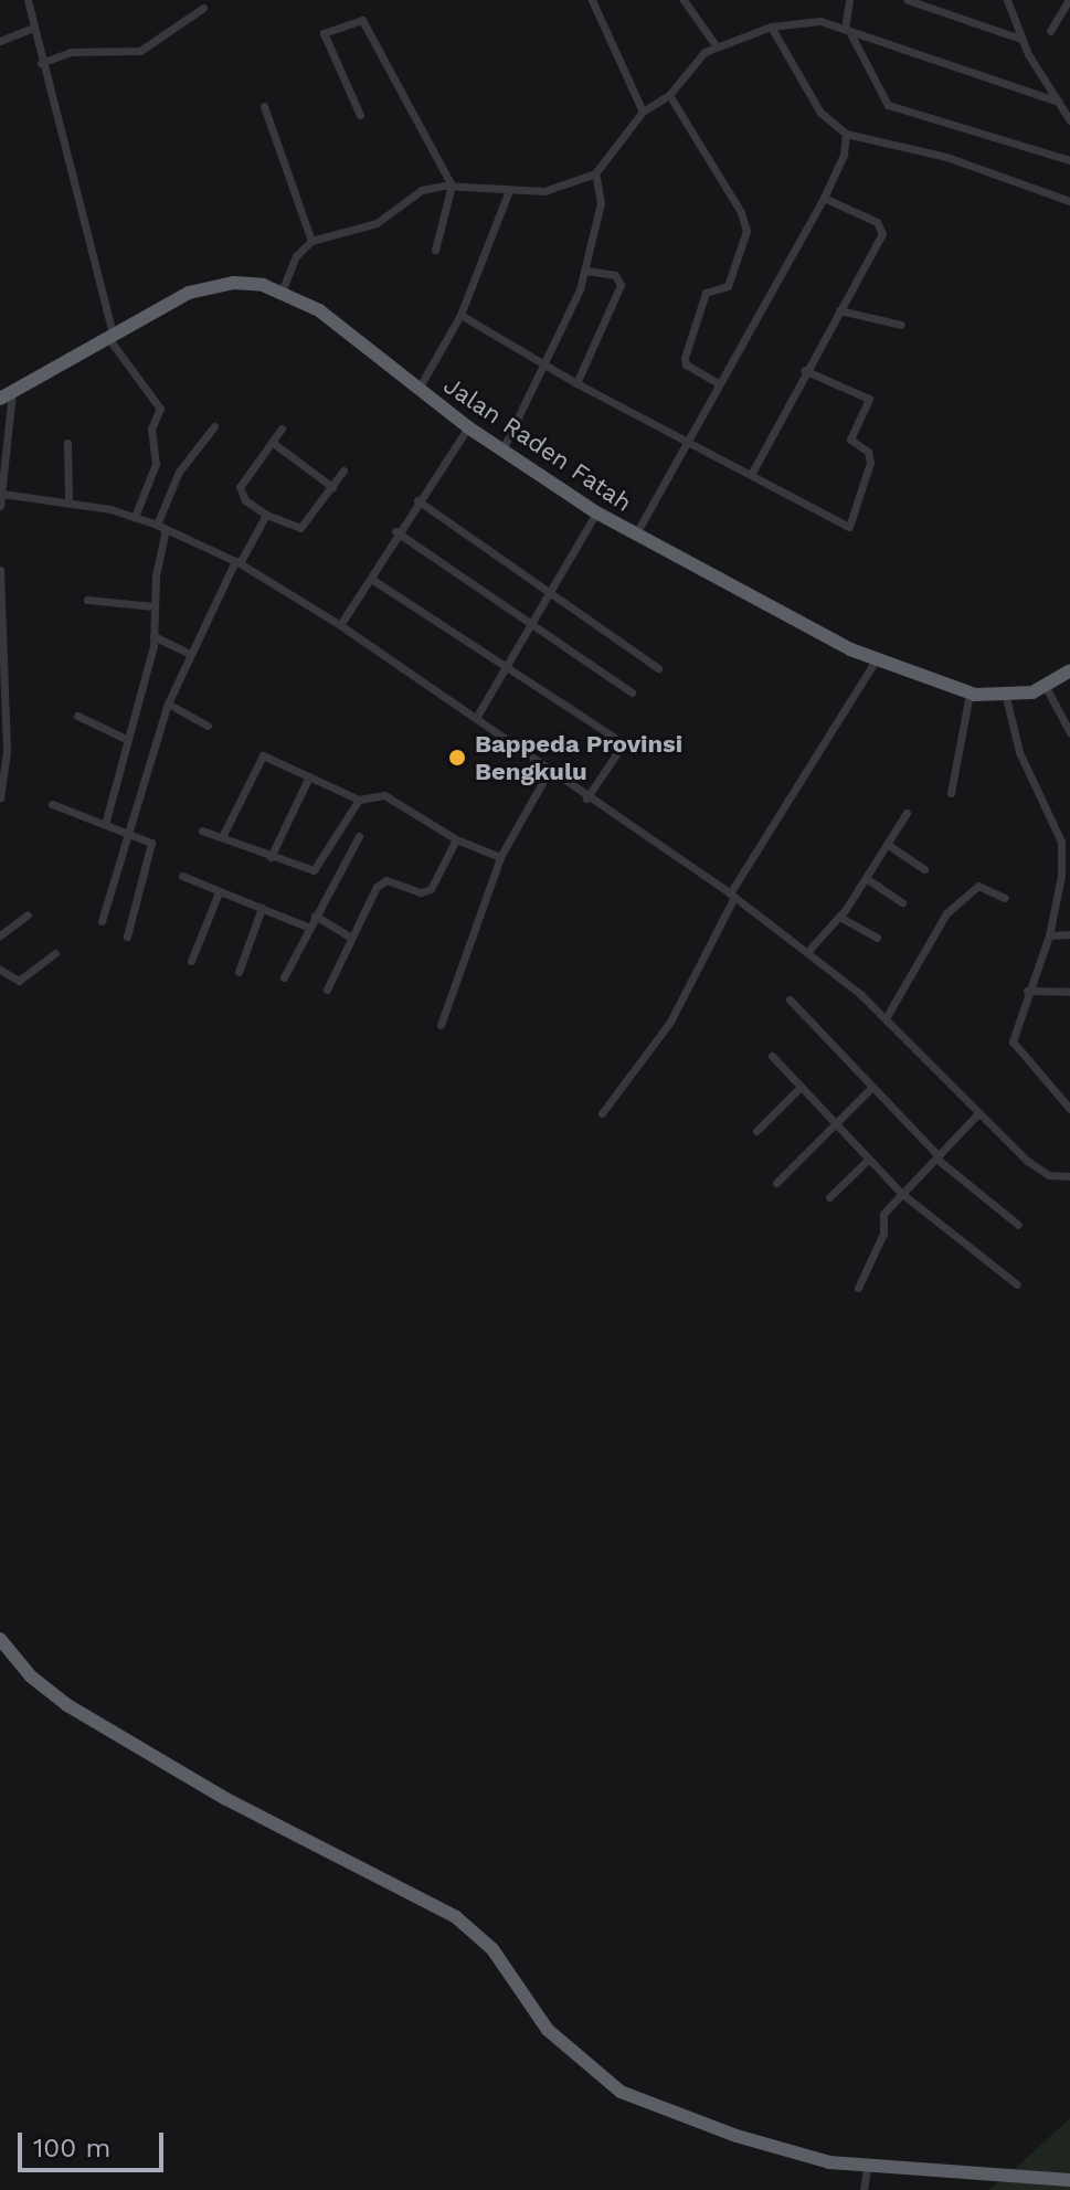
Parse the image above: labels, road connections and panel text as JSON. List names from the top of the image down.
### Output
{
  "streets": {
    "highway": ["Jalan Raden Fatah"]
  },
  "places": ["Bappeda Provinsi Bengkulu"],
  "scale_bar": "100 m"
}
